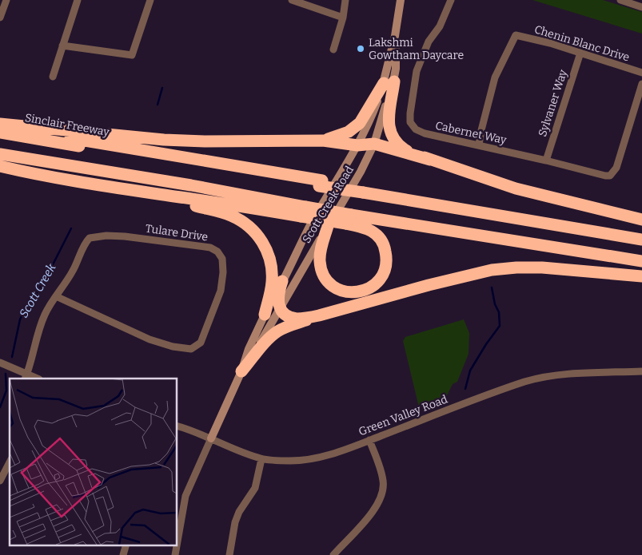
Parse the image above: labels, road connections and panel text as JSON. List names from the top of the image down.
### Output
{
  "streets": {
    "highway": ["Sinclair Freeway"],
    "main road": ["Scott Creek Road"],
    "street": [
      "Chenin Blanc Drive",
      "Sylvaner Way",
      "Cabernet Way",
      "Tulare Drive",
      "Green Valley Road"
    ]
  },
  "crossings": [
    ["Chenin Blanc Drive", "Sylvaner Way"],
    ["Chenin Blanc Drive", "Cabernet Way"],
    ["Sylvaner Way", "Cabernet Way"],
    ["Scott Creek Road", "Green Valley Road"]
  ],
  "water": ["Scott Creek"],
  "places": ["Lakshmi Gowtham Daycare"]
}
